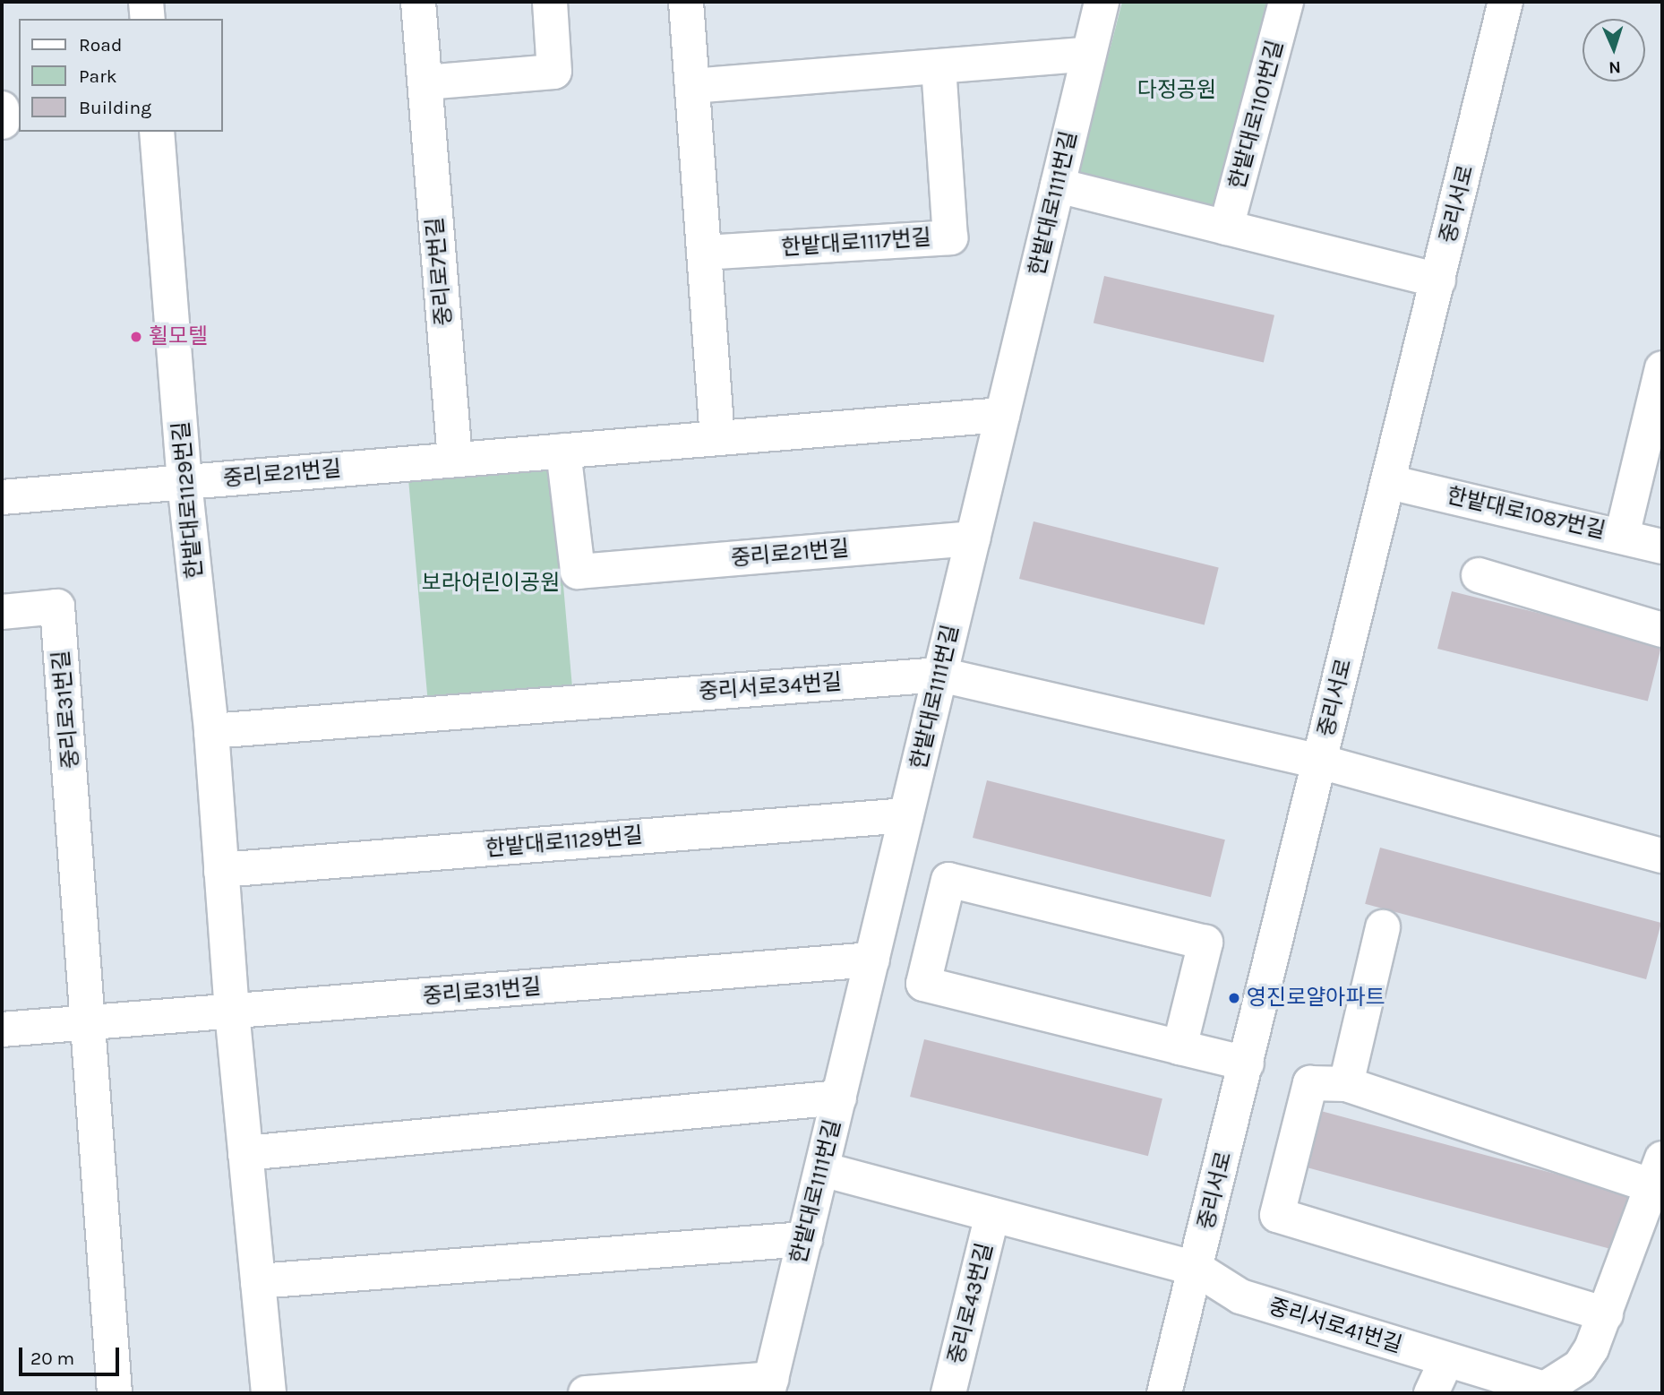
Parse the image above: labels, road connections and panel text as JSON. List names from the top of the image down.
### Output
{
  "streets": {
    "street": [
      "한밭대로1101번길",
      "한밭대로1111번길",
      "중리서로",
      "한밭대로1117번길",
      "중리로7번길",
      "중리로21번길",
      "한밭대로1129번길",
      "한밭대로1087번길",
      "중리서로34번길",
      "중리로31번길",
      "중리로43번길",
      "중리서로41번길"
    ]
  },
  "crossings": [
    ["한밭대로1111번길", "중리로21번길"],
    ["한밭대로1111번길", "한밭대로1129번길"],
    ["한밭대로1111번길", "중리서로34번길"],
    ["한밭대로1111번길", "중리로31번길"],
    ["한밭대로1111번길", "중리서로41번길"],
    ["중리서로", "한밭대로1087번길"],
    ["중리서로", "중리서로34번길"],
    ["중리서로", "중리서로41번길"],
    ["중리로7번길", "중리로21번길"],
    ["중리로21번길", "한밭대로1129번길"],
    ["한밭대로1129번길", "중리서로34번길"],
    ["한밭대로1129번길", "중리로31번길"],
    ["중리로43번길", "중리서로41번길"]
  ],
  "parks": ["다정공원", "보라어린이공원"],
  "places": ["휠모텔", "영진로얄아파트"],
  "legend": ["Road", "Park", "Building"],
  "scale_bar": "20 m",
  "north": "bottom"
}
